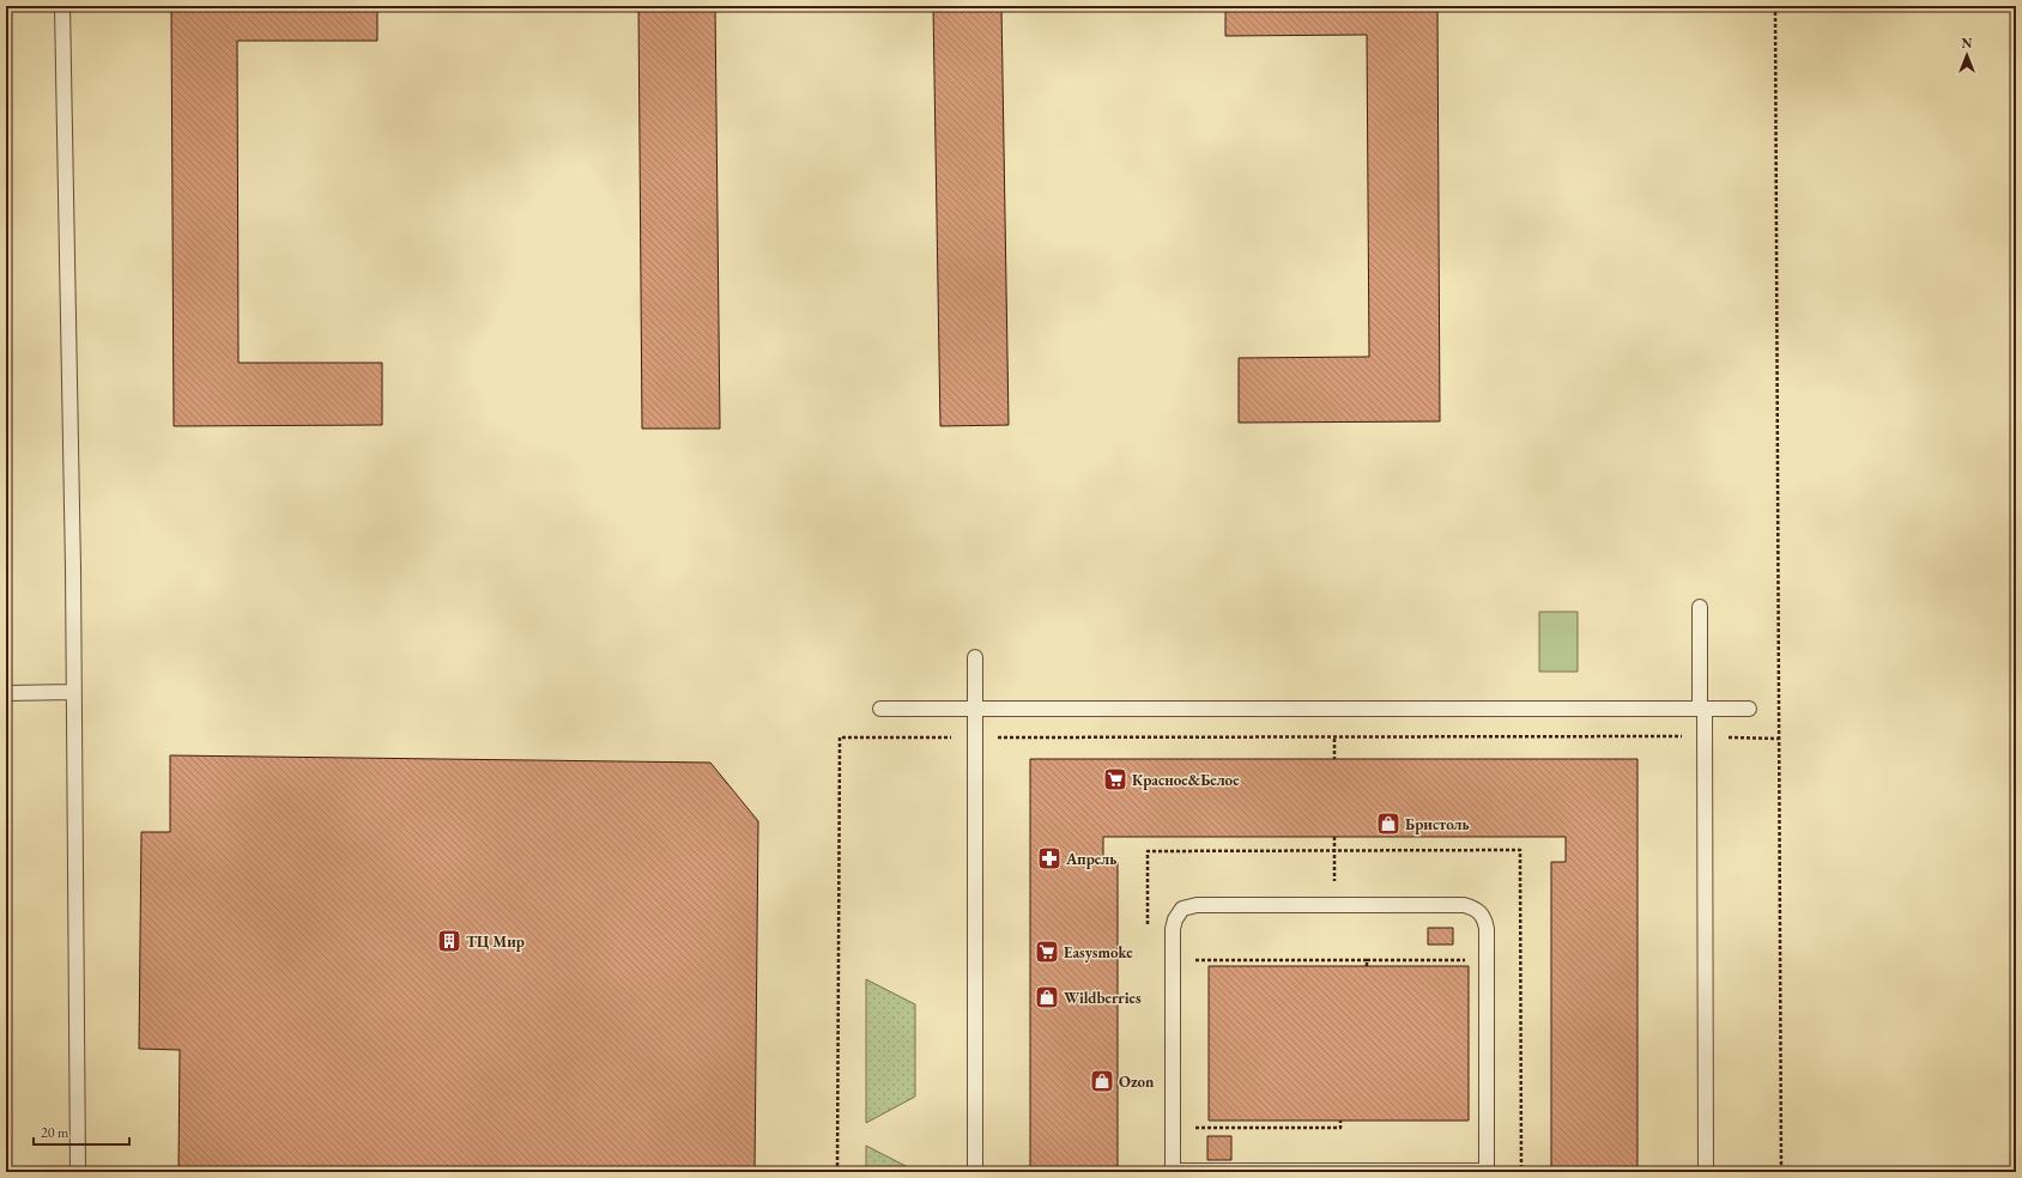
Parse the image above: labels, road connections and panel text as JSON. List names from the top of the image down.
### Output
{
  "places": {
    "supermarket": ["Красное&Белое", "Easysmoke"],
    "shop": ["Бристоль", "Wildberries", "Ozon"],
    "pharmacy": ["Апрель"],
    "building": ["ТЦ Мир"]
  },
  "scale_bar": "20 m",
  "north": "top"
}
